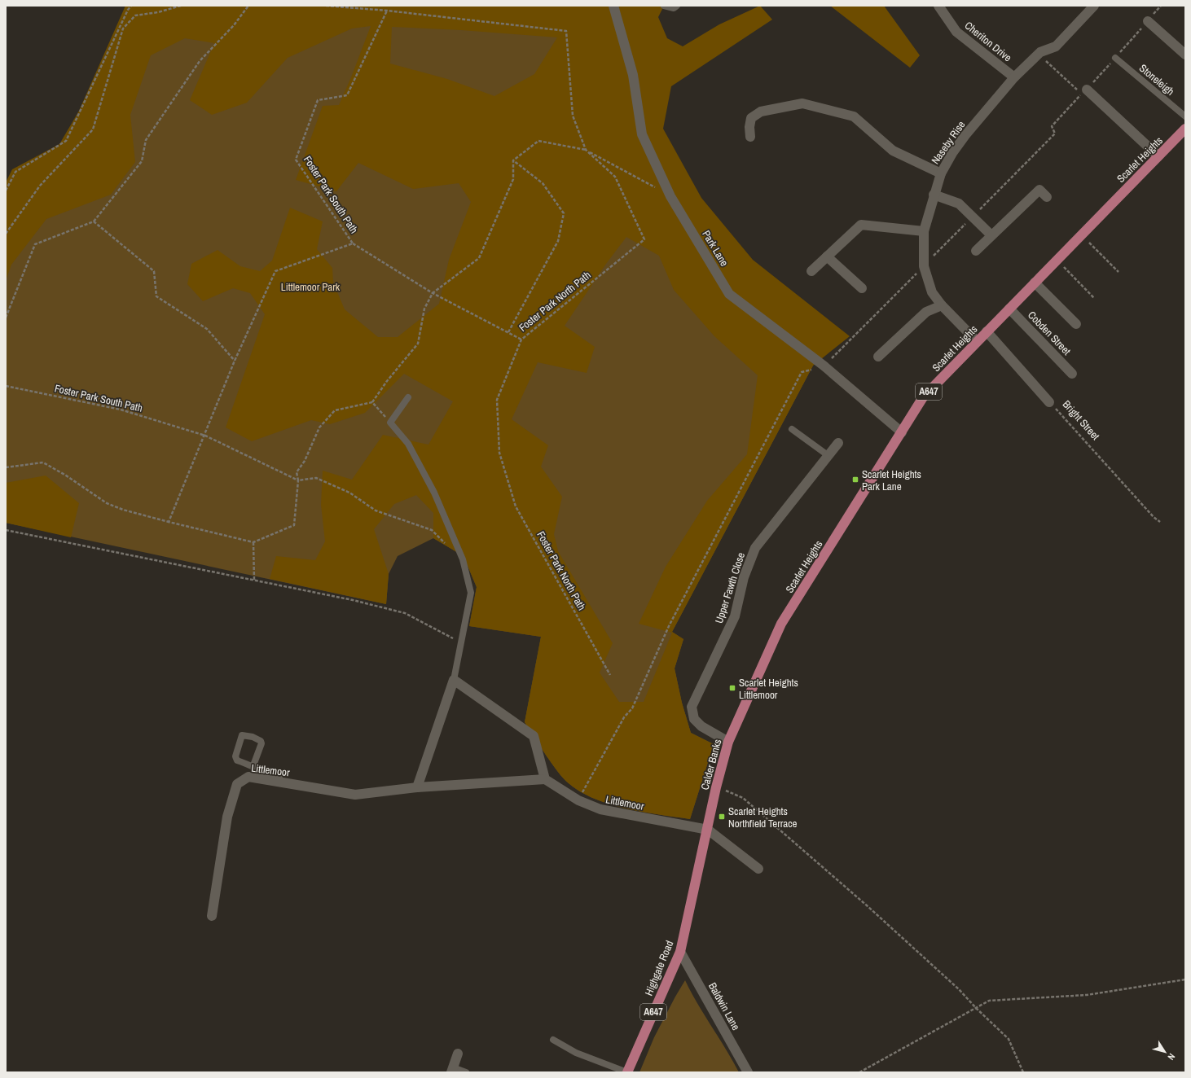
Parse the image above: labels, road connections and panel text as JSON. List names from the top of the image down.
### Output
{
  "streets": {
    "main road": [
      "Scarlet Heights",
      "A647",
      "Calder Banks",
      "Highgate Road"
    ],
    "street": [
      "Cheriton Drive",
      "Naseby Rise",
      "Park Lane",
      "Cobden Street",
      "Bright Street",
      "Upper Fawth Close",
      "Littlemoor",
      "Baldwin Lane"
    ],
    "lane": ["Stoneleigh"],
    "path": ["Foster Park South Path", "Foster Park North Path"]
  },
  "crossings": [
    ["Cheriton Drive", "Naseby Rise"],
    ["Naseby Rise", "Scarlet Heights"],
    ["Scarlet Heights", "Park Lane"],
    ["Scarlet Heights", "Cobden Street"],
    ["Scarlet Heights", "Bright Street"],
    ["Scarlet Heights", "Calder Banks"],
    ["Foster Park South Path", "Foster Park North Path"],
    ["Upper Fawth Close", "Calder Banks"],
    ["Calder Banks", "Littlemoor"],
    ["Calder Banks", "Highgate Road"],
    ["Littlemoor", "Highgate Road"],
    ["Highgate Road", "Baldwin Lane"]
  ],
  "parks": ["Littlemoor Park"],
  "places": {
    "transit": ["Scarlet Heights Park Lane", "Scarlet Heights Littlemoor", "Scarlet Heights Northfield Terrace"]
  },
  "north": "bottom right"
}
